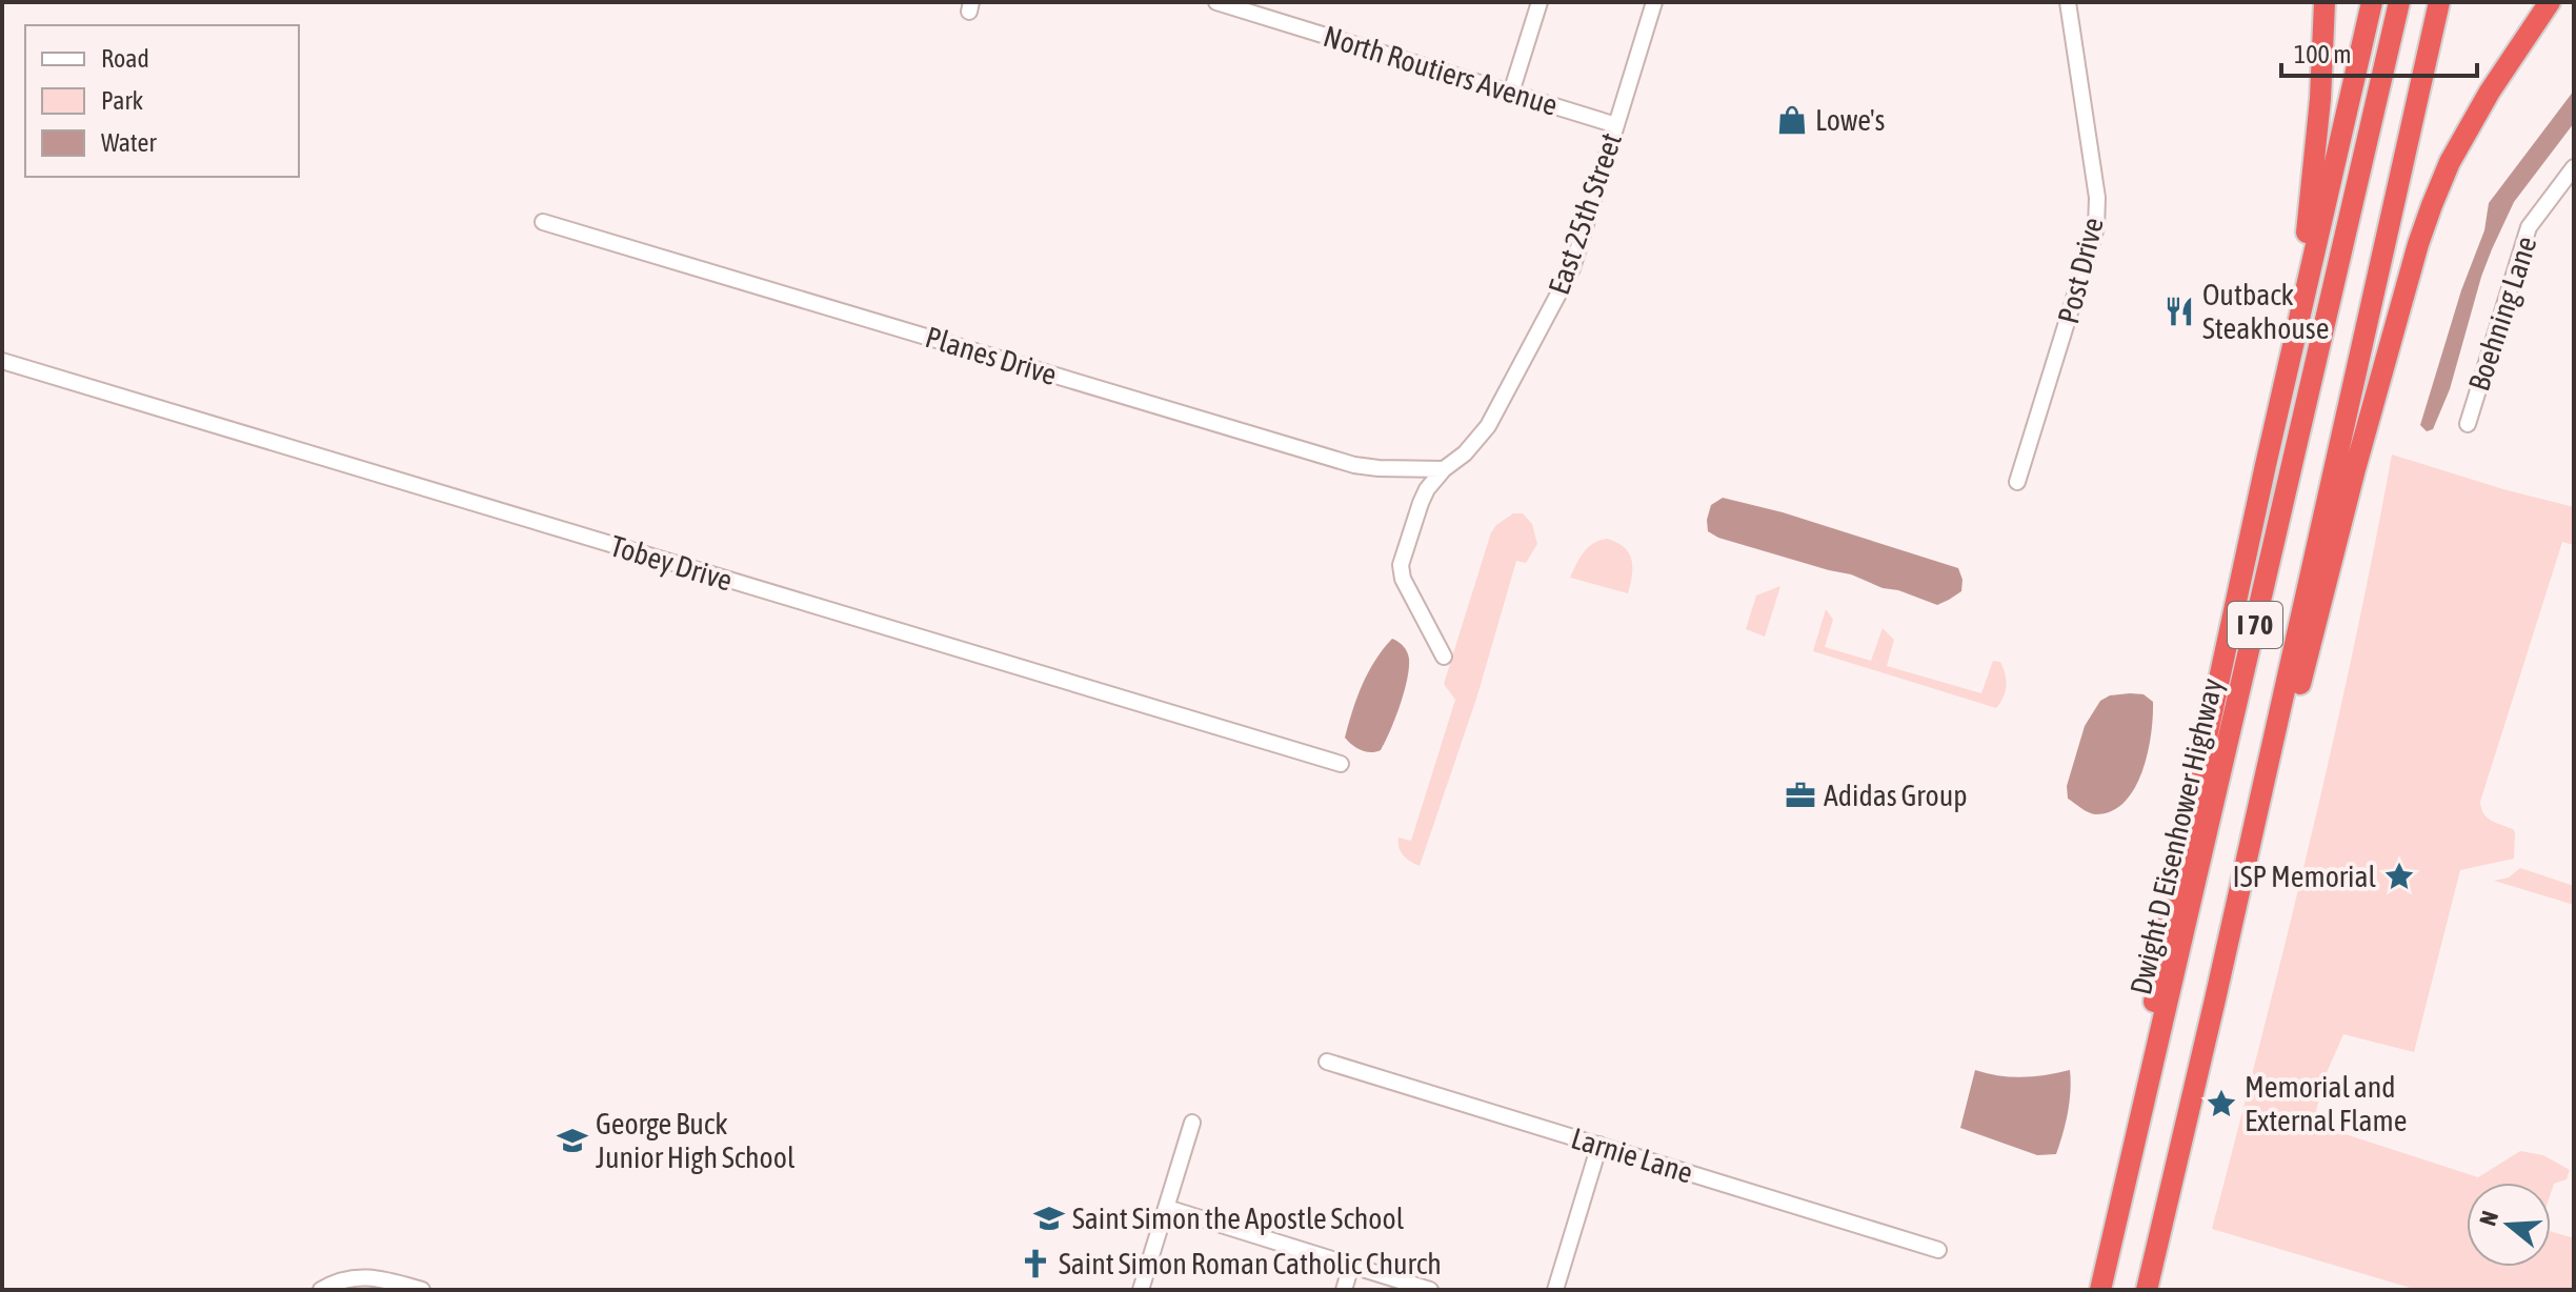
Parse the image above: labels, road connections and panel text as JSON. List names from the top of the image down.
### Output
{
  "streets": {
    "highway": ["I 70", "Dwight D Eisenhower Highway"],
    "street": [
      "North Routiers Avenue",
      "East 25th Street",
      "Post Drive",
      "Boehning Lane",
      "Planes Drive",
      "Tobey Drive",
      "Larnie Lane"
    ]
  },
  "crossings": [
    ["North Routiers Avenue", "East 25th Street"],
    ["East 25th Street", "Planes Drive"]
  ],
  "places": {
    "shop": ["Lowe's"],
    "restaurant": ["Outback Steakhouse"],
    "office": ["Adidas Group"],
    "place": ["ISP Memorial", "Memorial and External Flame"],
    "school or university": ["George Buck Junior High School", "Saint Simon the Apostle School"],
    "church": ["Saint Simon Roman Catholic Church"]
  },
  "legend": ["Road", "Park", "Water"],
  "scale_bar": "100 m",
  "north": "left"
}
